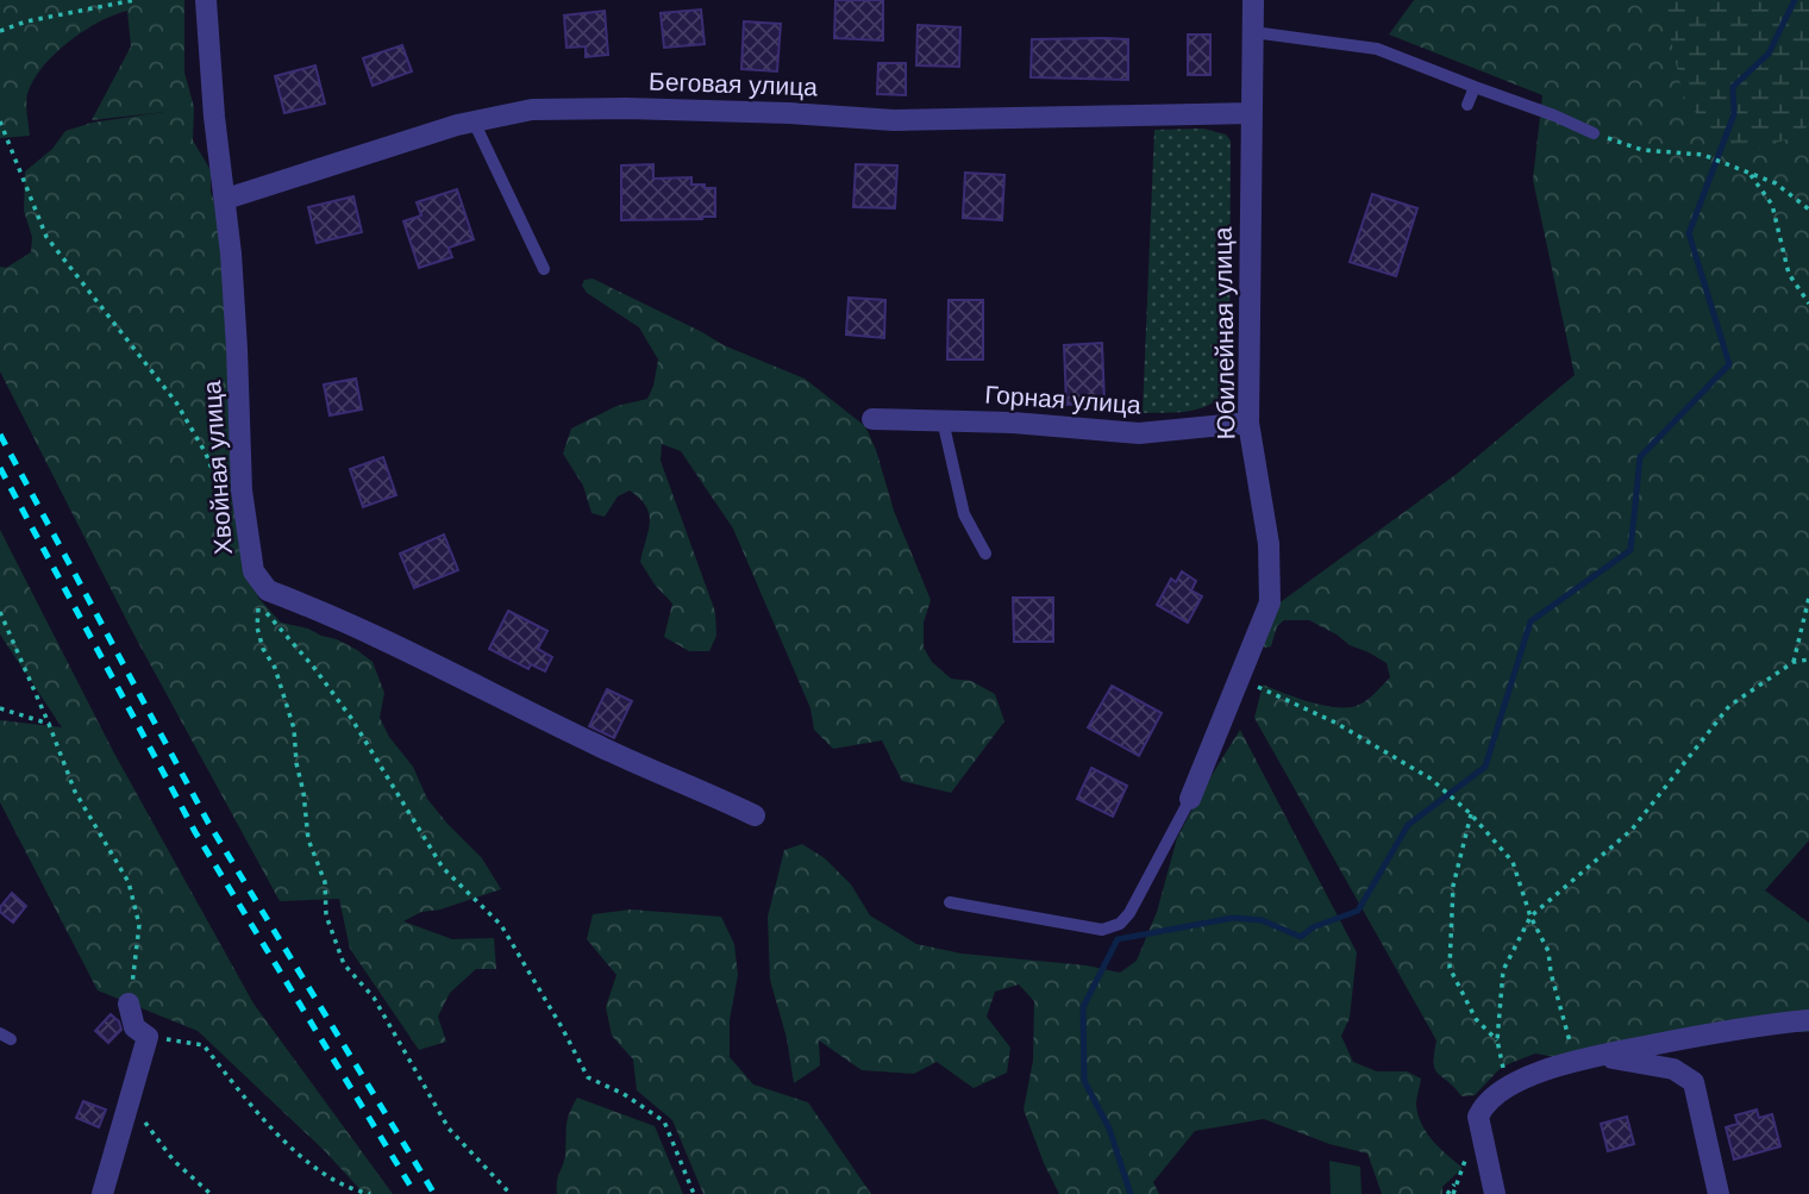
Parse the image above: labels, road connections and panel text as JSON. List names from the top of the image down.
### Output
{
  "streets": {
    "street": [
      "Беговая улица",
      "Юбилейная улица",
      "Горная улица",
      "Хвойная улица"
    ]
  },
  "crossings": [
    ["Беговая улица", "Юбилейная улица"],
    ["Беговая улица", "Хвойная улица"],
    ["Юбилейная улица", "Горная улица"]
  ]
}
